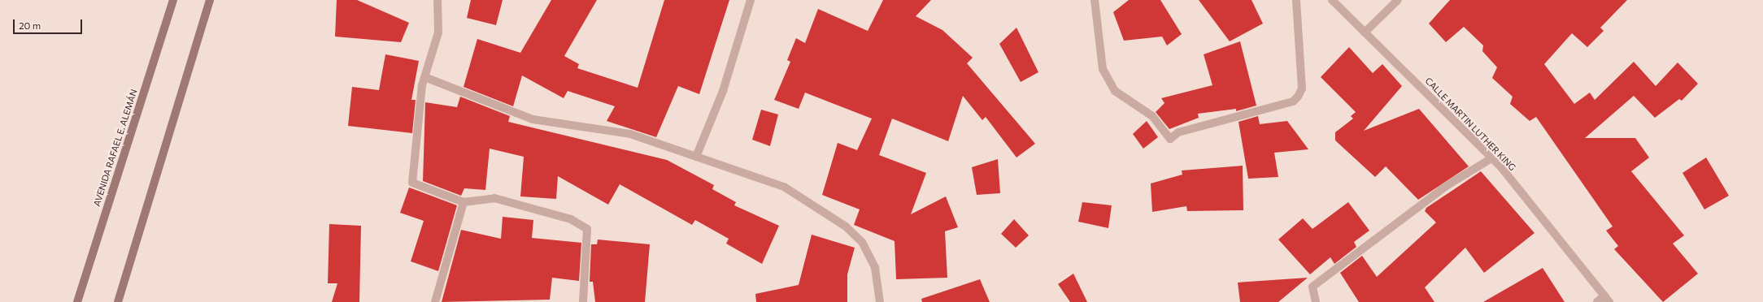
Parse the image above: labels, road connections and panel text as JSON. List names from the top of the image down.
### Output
{
  "streets": {
    "main road": ["AVENIDA RAFAEL E. ALEMÁN"],
    "street": ["CALLE MARTIN LUTHER KING"]
  },
  "scale_bar": "20 m"
}
